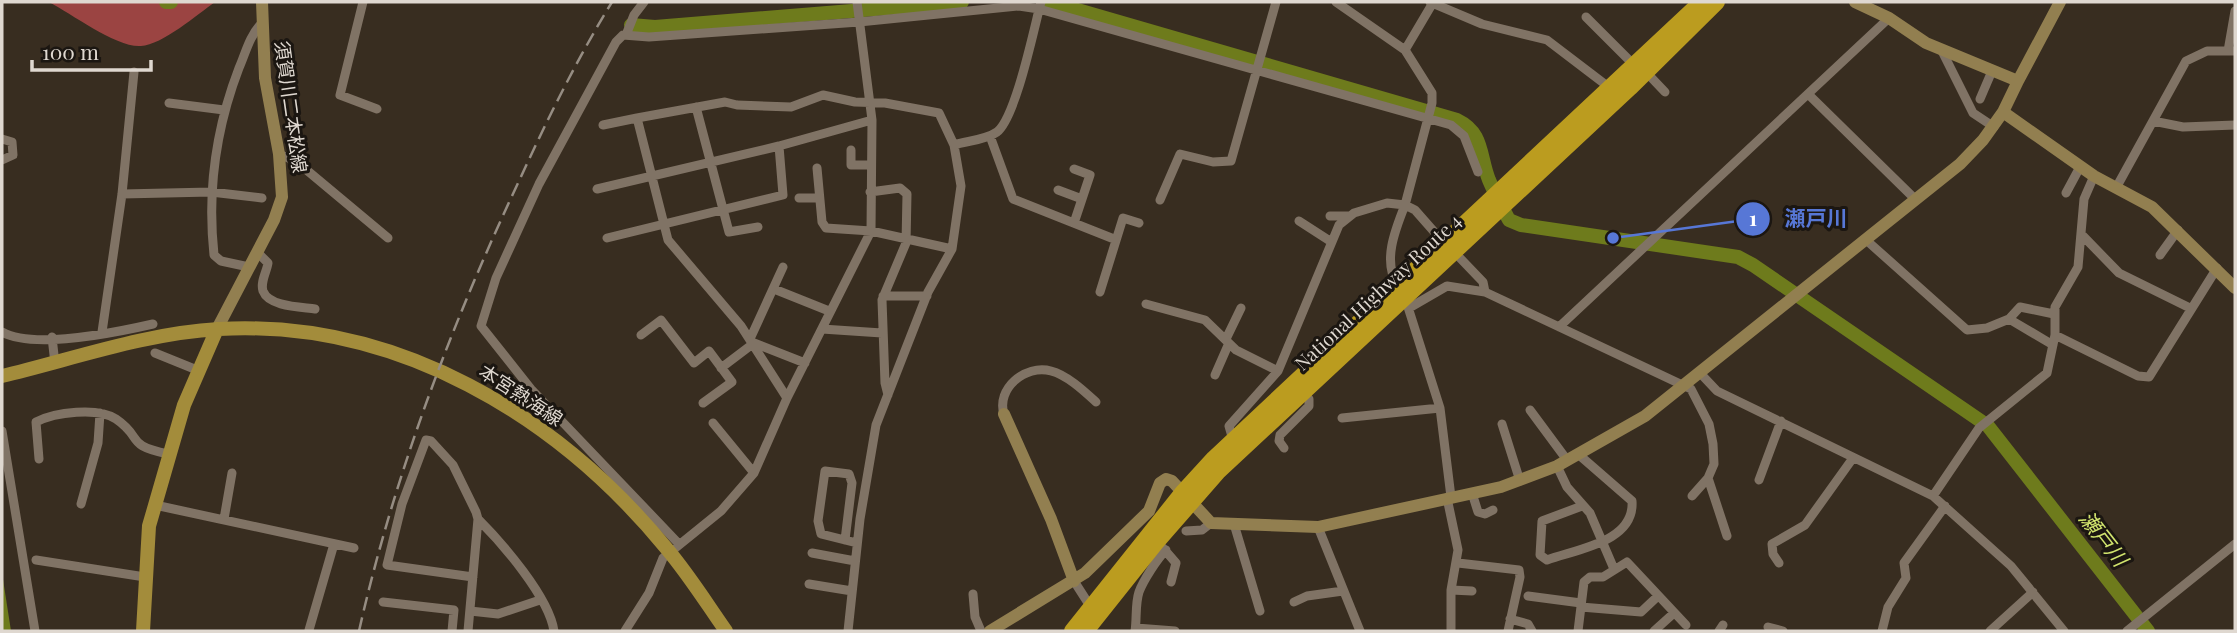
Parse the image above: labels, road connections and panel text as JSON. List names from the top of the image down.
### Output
{
  "streets": {
    "highway": ["National Highway Route 4"],
    "main road": ["本宮熱海線"],
    "street": ["須賀川二本松線"]
  },
  "crossings": [
    ["須賀川二本松線", "本宮熱海線"]
  ],
  "water": ["瀬戸川"],
  "places": ["瀬戸川"],
  "scale_bar": "100 m"
}
